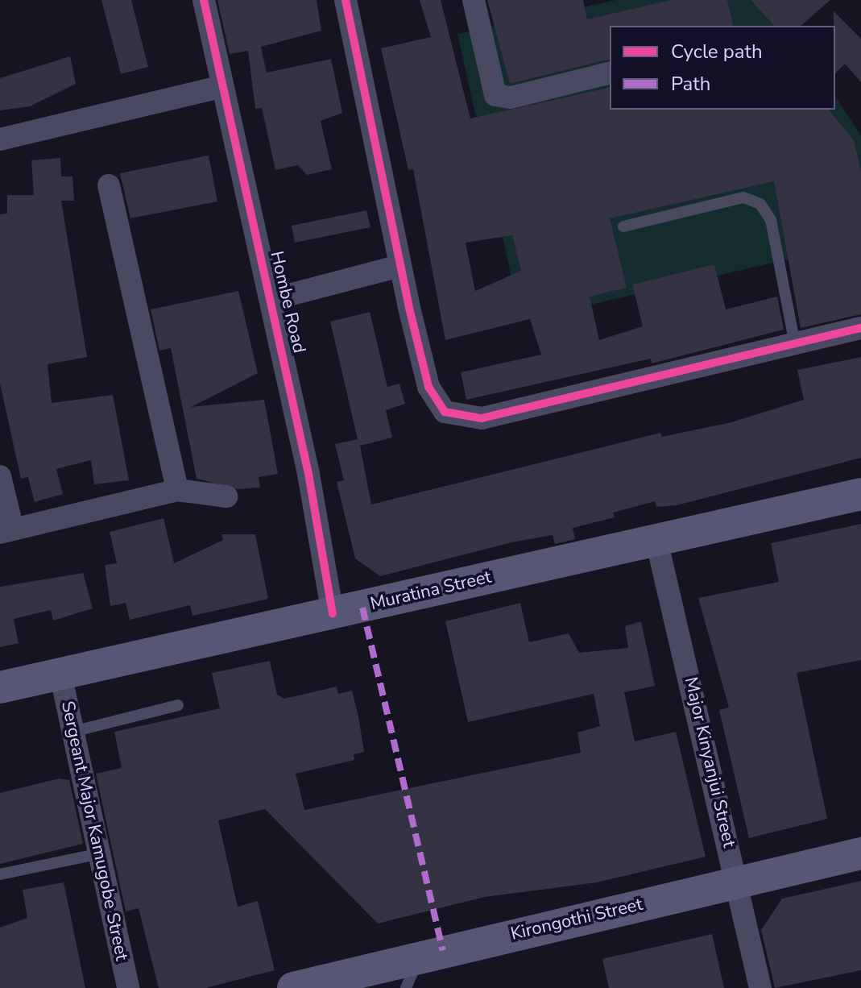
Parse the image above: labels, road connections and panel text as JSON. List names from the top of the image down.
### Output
{
  "streets": {
    "main road": ["Muratina Street", "Kirongothi Street"],
    "street": ["Hombe Road", "Major Kinyanjui Street", "Sergeant Major Kamugobe Street"]
  },
  "crossings": [
    ["Hombe Road", "Muratina Street"],
    ["Muratina Street", "Major Kinyanjui Street"],
    ["Muratina Street", "Sergeant Major Kamugobe Street"],
    ["Major Kinyanjui Street", "Kirongothi Street"]
  ],
  "legend": ["Cycle path", "Path"]
}
